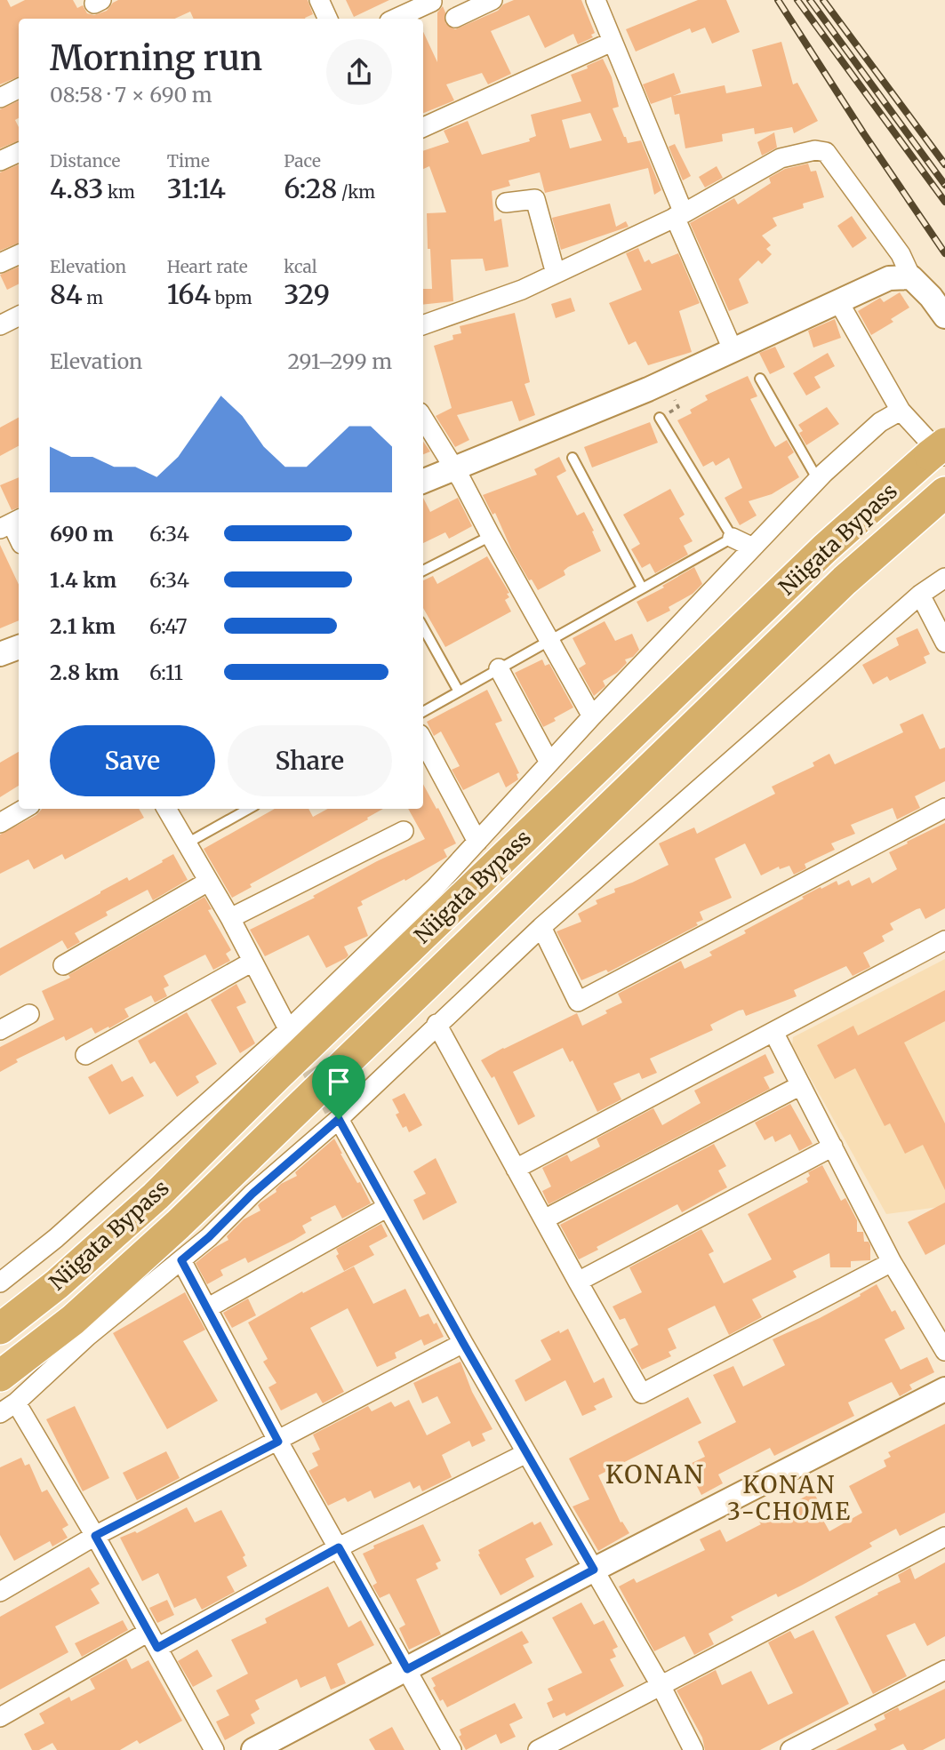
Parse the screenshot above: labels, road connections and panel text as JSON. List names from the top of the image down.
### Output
{
  "streets": {
    "highway": ["Niigata Bypass"]
  },
  "districts": ["KONAN", "KONAN 3-CHOME"],
  "page": {
    "heading": ["Morning run", "08:58 · 7 × 690 m"],
    "stats": [
      ["Distance", "4.83 km"],
      ["Time", "31:14"],
      ["Pace", "6:28 /km"],
      ["Elevation", "84 m"],
      ["Heart rate", "164 bpm"],
      ["kcal", "329"]
    ],
    "chart": ["Elevation", "291–299 m"],
    "list": [
      {
        "name": "690 m",
        "note": "6:34"
      },
      {
        "name": "1.4 km",
        "note": "6:34"
      },
      {
        "name": "2.1 km",
        "note": "6:47"
      },
      {
        "name": "2.8 km",
        "note": "6:11"
      }
    ],
    "buttons": ["Save", "Share"]
  }
}
